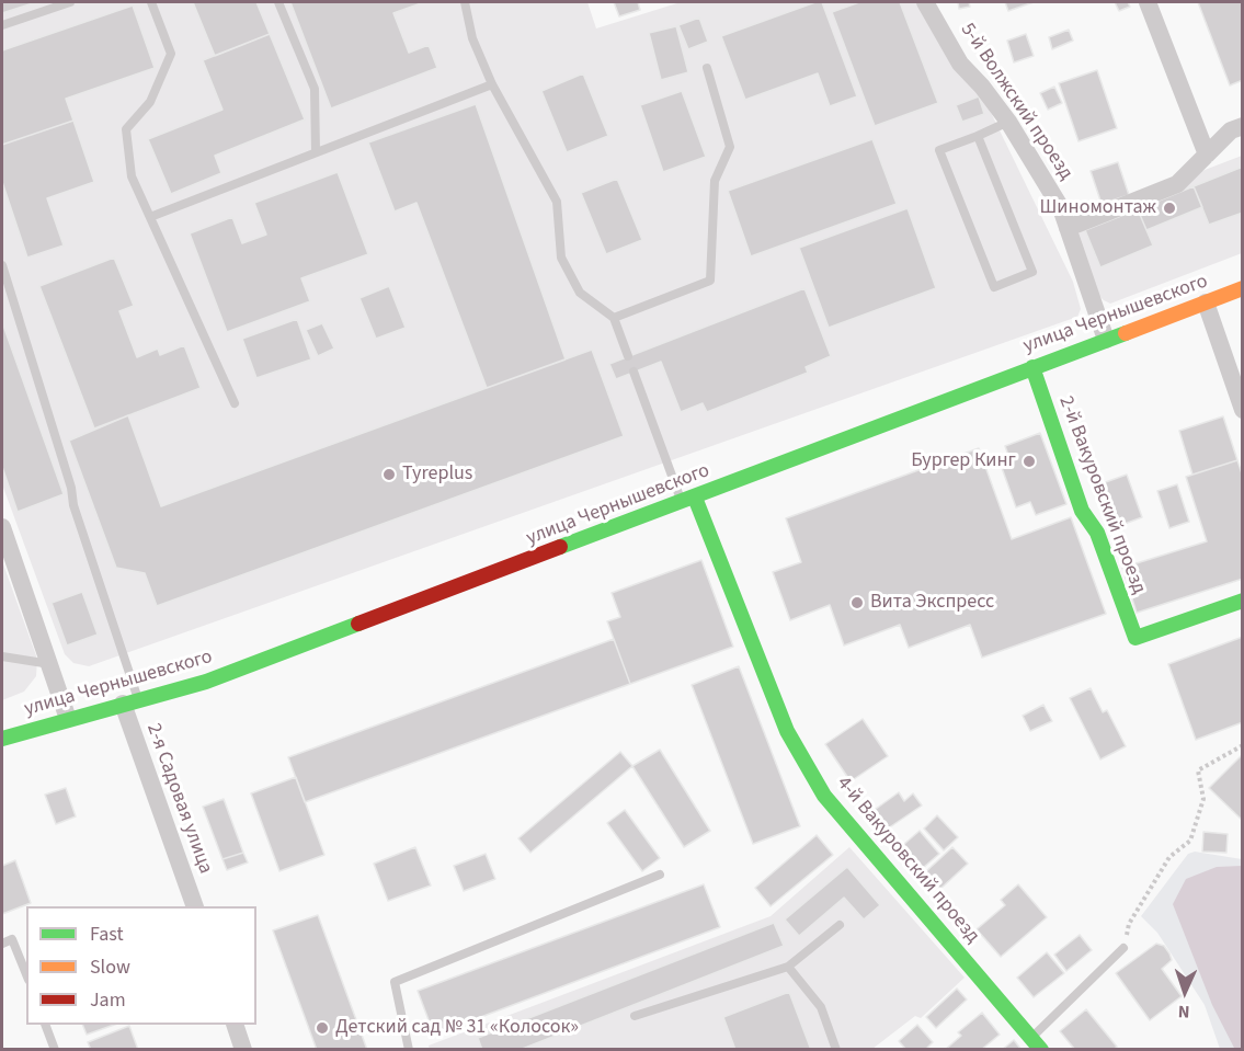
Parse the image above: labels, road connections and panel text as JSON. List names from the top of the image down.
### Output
{
  "streets": {
    "main road": ["улица Чернышевского", "2-й Вакуровский проезд", "4-й Вакуровский проезд"],
    "street": ["5-й Волжский проезд", "2-я Садовая улица"]
  },
  "crossings": [
    ["5-й Волжский проезд", "улица Чернышевского"],
    ["улица Чернышевского", "2-й Вакуровский проезд"],
    ["улица Чернышевского", "2-я Садовая улица"],
    ["улица Чернышевского", "4-й Вакуровский проезд"]
  ],
  "places": [
    "Шиномонтаж",
    "Бургер Кинг",
    "Tyreplus",
    "Вита Экспресс",
    "Детский сад № 31 «Колосок»"
  ],
  "legend": ["Fast", "Slow", "Jam"],
  "north": "bottom"
}
